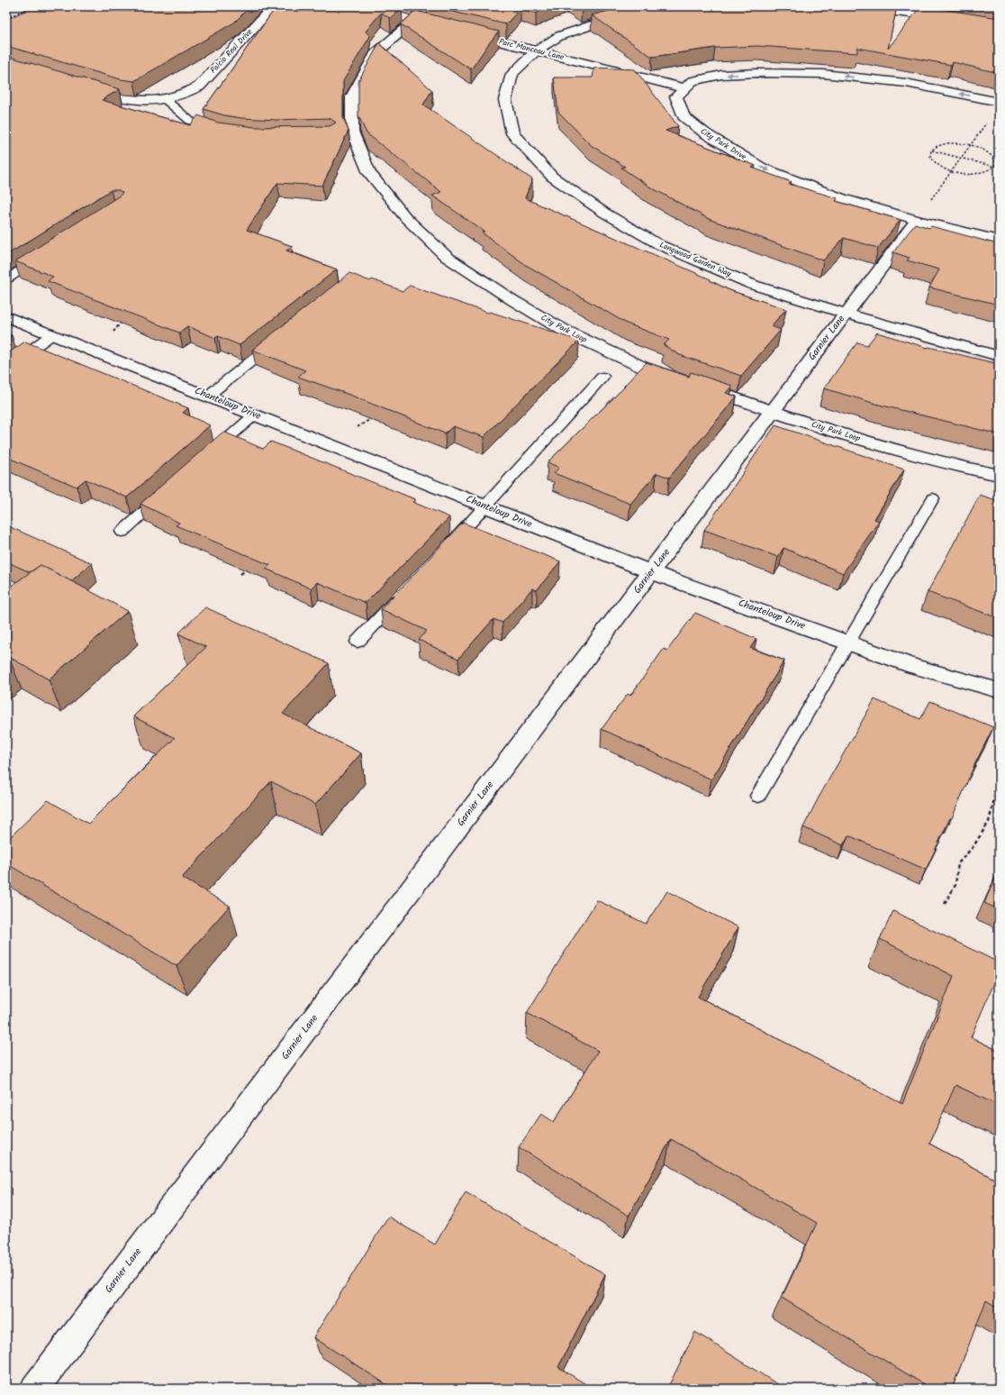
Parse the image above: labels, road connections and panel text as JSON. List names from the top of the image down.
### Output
{
  "streets": {
    "street": [
      "Parc Monceau Lane",
      "Palcio Real Drive",
      "City Park Drive",
      "Longwood Garden Way",
      "City Park Loop",
      "Garnier Lane",
      "Chanteloup Drive"
    ]
  },
  "crossings": [
    ["Parc Monceau Lane", "City Park Drive"],
    ["Parc Monceau Lane", "Longwood Garden Way"],
    ["City Park Drive", "Garnier Lane"],
    ["Longwood Garden Way", "Garnier Lane"],
    ["City Park Loop", "Garnier Lane"],
    ["Garnier Lane", "Chanteloup Drive"]
  ]
}
